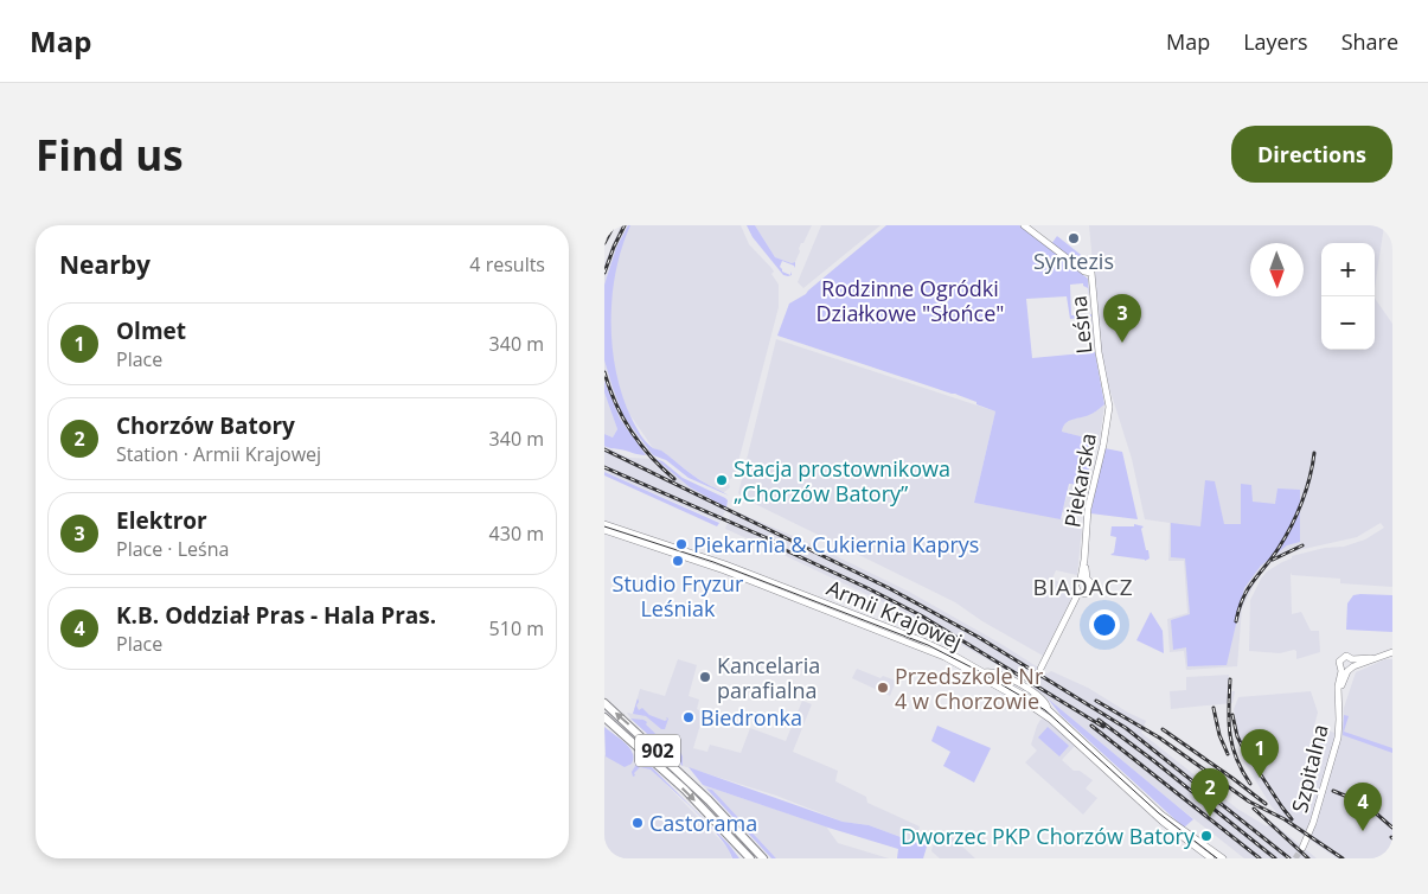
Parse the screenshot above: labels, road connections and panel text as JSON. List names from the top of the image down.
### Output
{
  "streets": {
    "main road": ["902"],
    "street": [
      "Leśna",
      "Piekarska",
      "Armii Krajowej",
      "Szpitalna"
    ]
  },
  "crossings": [
    ["Leśna", "Piekarska"]
  ],
  "districts": ["BIADACZ"],
  "parks": ["Rodzinne Ogródki Działkowe \"Słońce\""],
  "places": [
    "Syntezis",
    "Stacja prostownikowa „Chorzów Batory”",
    "Piekarnia & Cukiernia Kaprys",
    "Studio Fryzur Leśniak",
    "Kancelaria parafialna",
    "Przedszkole Nr 4 w Chorzowie",
    "Biedronka",
    "Castorama",
    "Dworzec PKP Chorzów Batory"
  ],
  "north": "bottom",
  "page": {
    "header": "Map",
    "nav": ["Map", "Layers", "Share"],
    "buttons": "Directions",
    "title": "Find us",
    "heading": ["Nearby", "4 results"],
    "map_buttons": ["+", "−"],
    "pins": [
      "3",
      "1",
      "2",
      "4"
    ],
    "list": [
      {
        "mark": "1",
        "name": "Olmet",
        "note": "Place",
        "value": "340 m"
      },
      {
        "mark": "2",
        "name": "Chorzów Batory",
        "note": "Station · Armii Krajowej",
        "value": "340 m"
      },
      {
        "mark": "3",
        "name": "Elektror",
        "note": "Place · Leśna",
        "value": "430 m"
      },
      {
        "mark": "4",
        "name": "K.B. Oddział Pras - Hala Pras.",
        "note": "Place",
        "value": "510 m"
      }
    ]
  }
}
